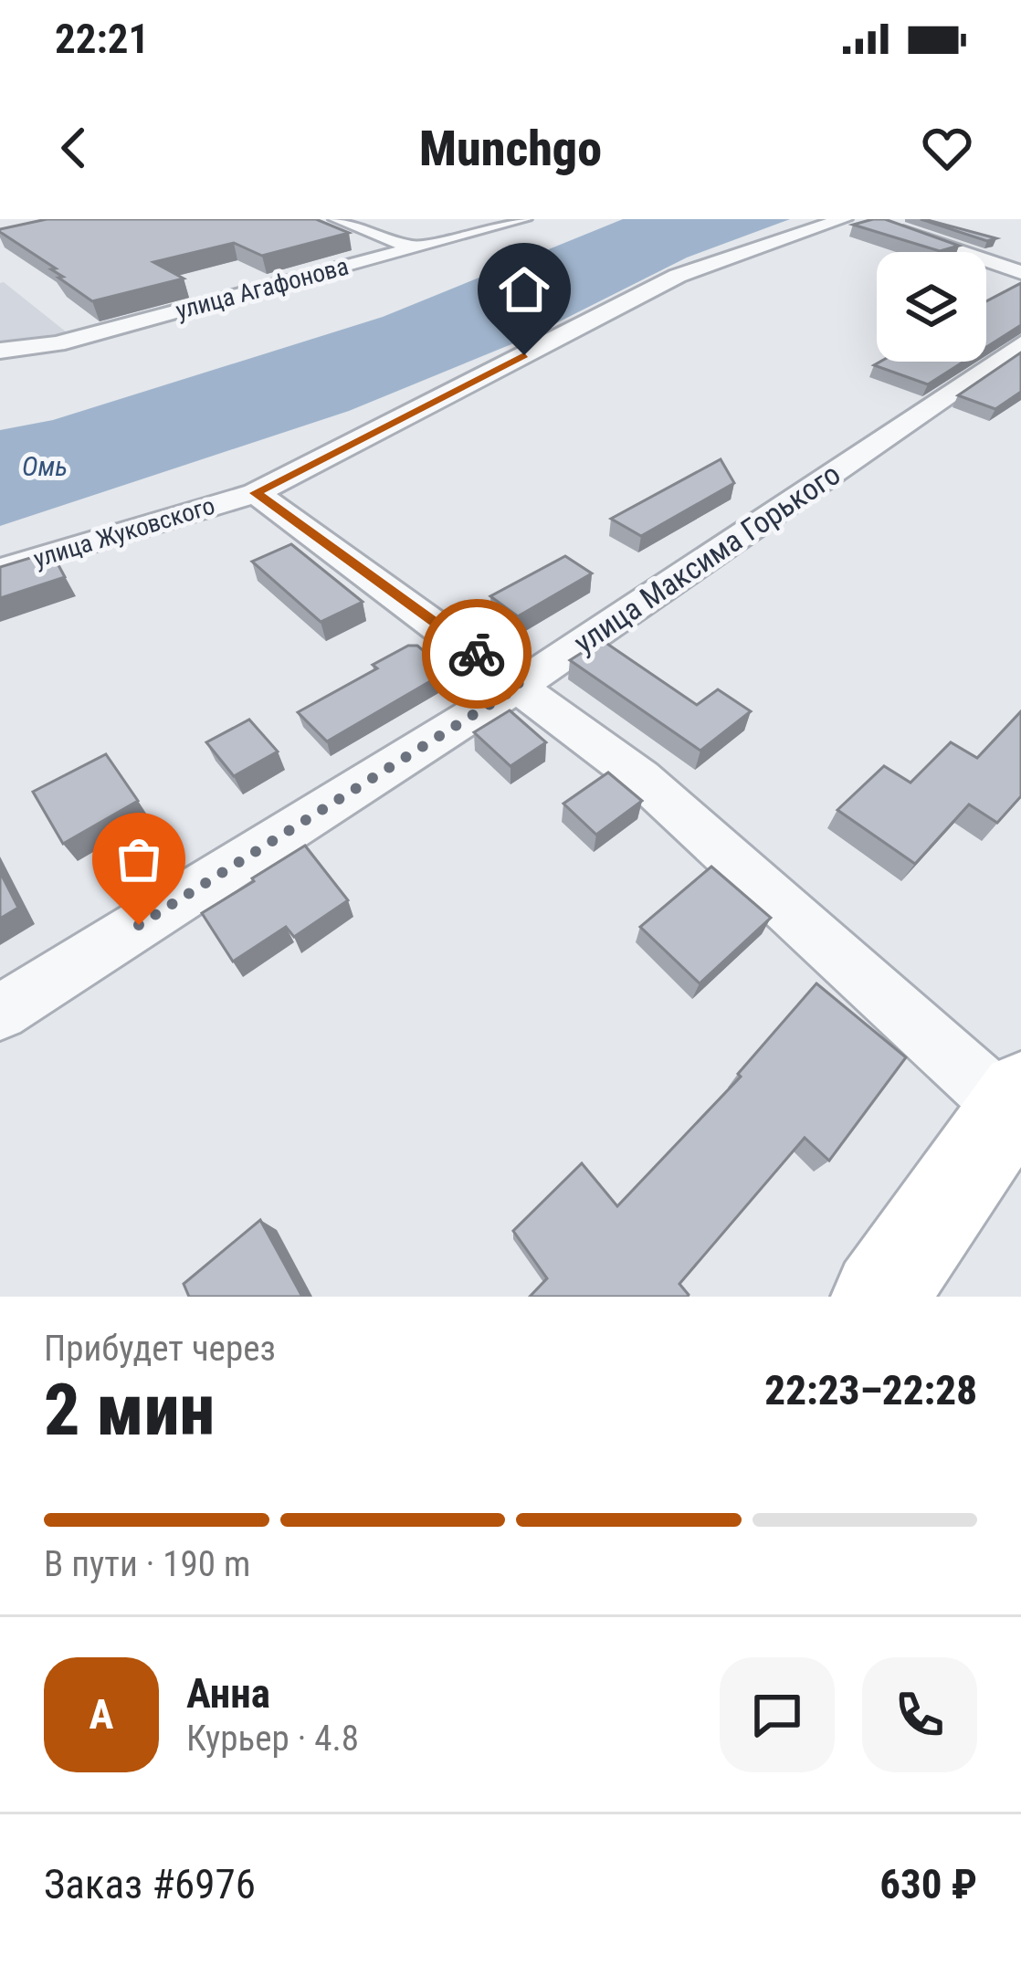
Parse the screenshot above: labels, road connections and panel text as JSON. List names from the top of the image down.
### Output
{
  "streets": {
    "street": ["улица Агафонова", "улица Жуковского", "улица Максима Горького"]
  },
  "water": ["Омь"],
  "page": {
    "status": "22:21",
    "header": "Munchgo",
    "heading": ["2 мин", "Прибудет через", "22:23–22:28"],
    "panel": [
      "Анна",
      "Курьер · 4.8",
      "Заказ #6976",
      "630 ₽"
    ],
    "bar": "В пути · 190 m",
    "round": "А"
  }
}
